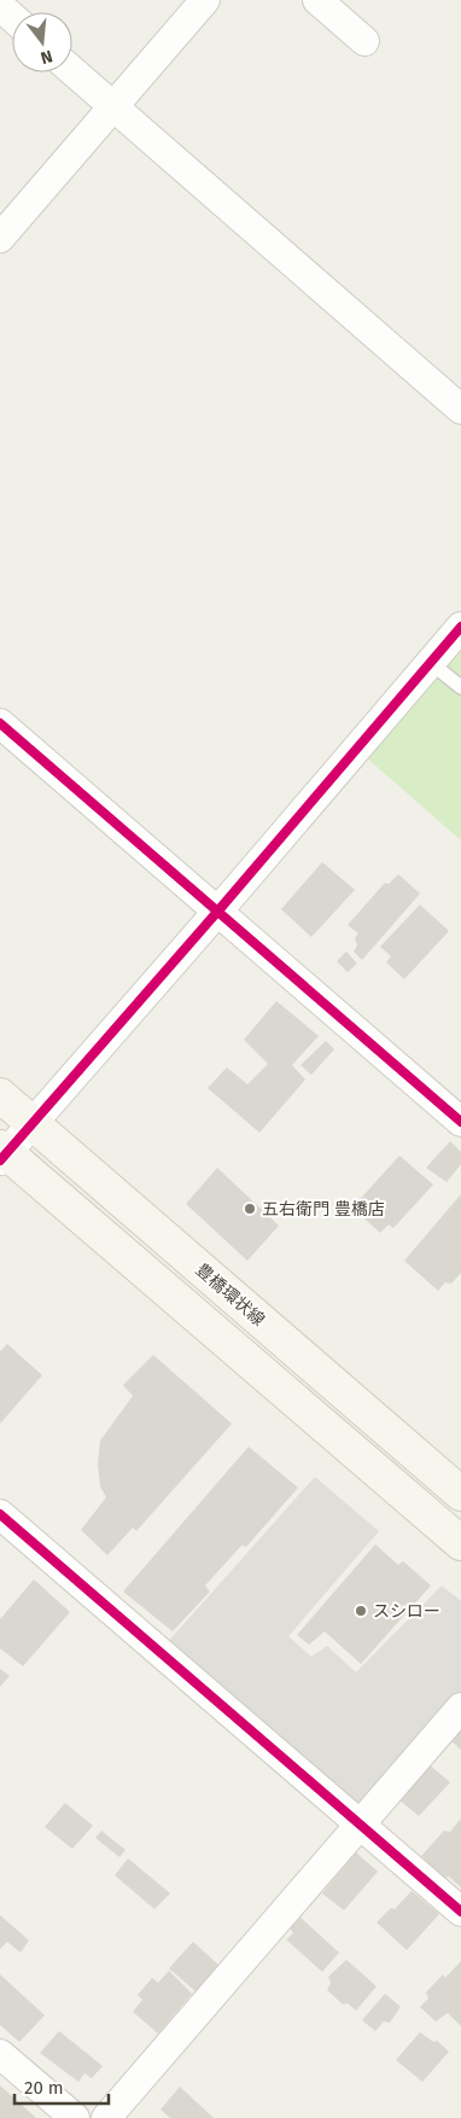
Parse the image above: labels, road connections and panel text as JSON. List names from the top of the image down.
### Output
{
  "streets": {
    "main road": ["豊橋環状線"]
  },
  "places": ["五右衛門 豊橋店", "スシロー"],
  "scale_bar": "20 m",
  "north": "bottom"
}
